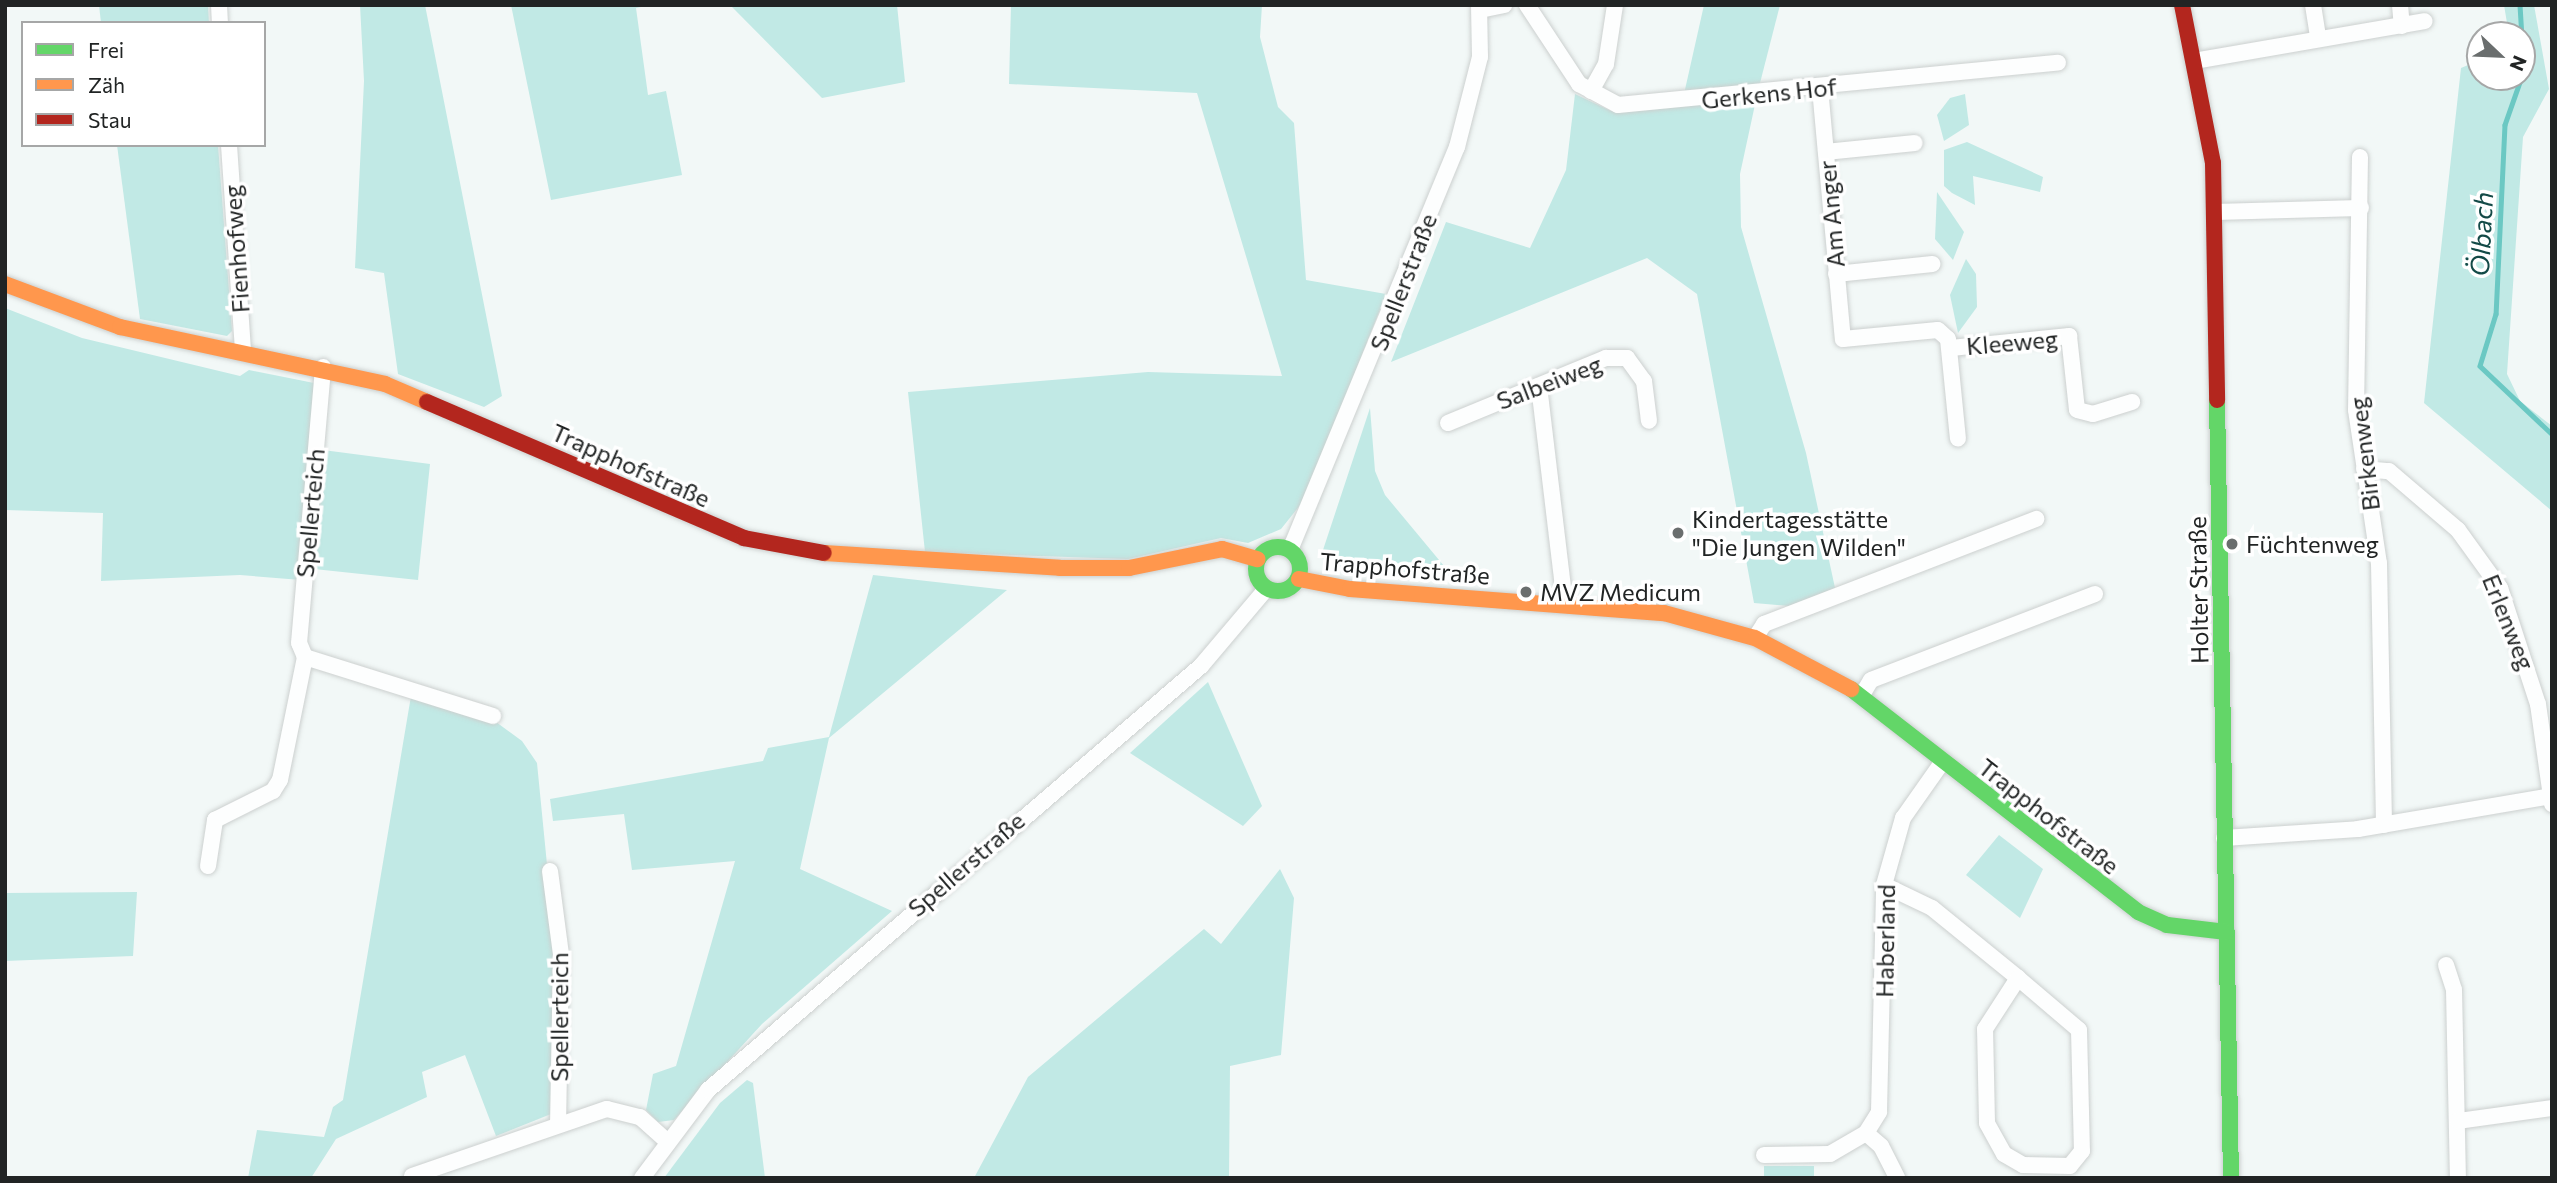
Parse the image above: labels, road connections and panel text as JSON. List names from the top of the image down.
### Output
{
  "streets": {
    "street": [
      "Gerkens Hof",
      "Am Anger",
      "Fienhofweg",
      "Spellerstraße",
      "Kleeweg",
      "Salbeiweg",
      "Birkenweg",
      "Trapphofstraße",
      "Spellerteich",
      "Holter Straße",
      "Erlenweg",
      "Haberland"
    ]
  },
  "crossings": [
    ["Gerkens Hof", "Am Anger"],
    ["Am Anger", "Kleeweg"],
    ["Fienhofweg", "Trapphofstraße"],
    ["Spellerstraße", "Trapphofstraße"],
    ["Birkenweg", "Erlenweg"],
    ["Trapphofstraße", "Spellerteich"],
    ["Trapphofstraße", "Holter Straße"],
    ["Trapphofstraße", "Haberland"]
  ],
  "water": ["Ölbach"],
  "places": ["Kindertagesstätte \"Die Jungen Wilden\"", "Füchtenweg", "MVZ Medicum"],
  "legend": ["Frei", "Zäh", "Stau"],
  "north": "bottom right"
}
